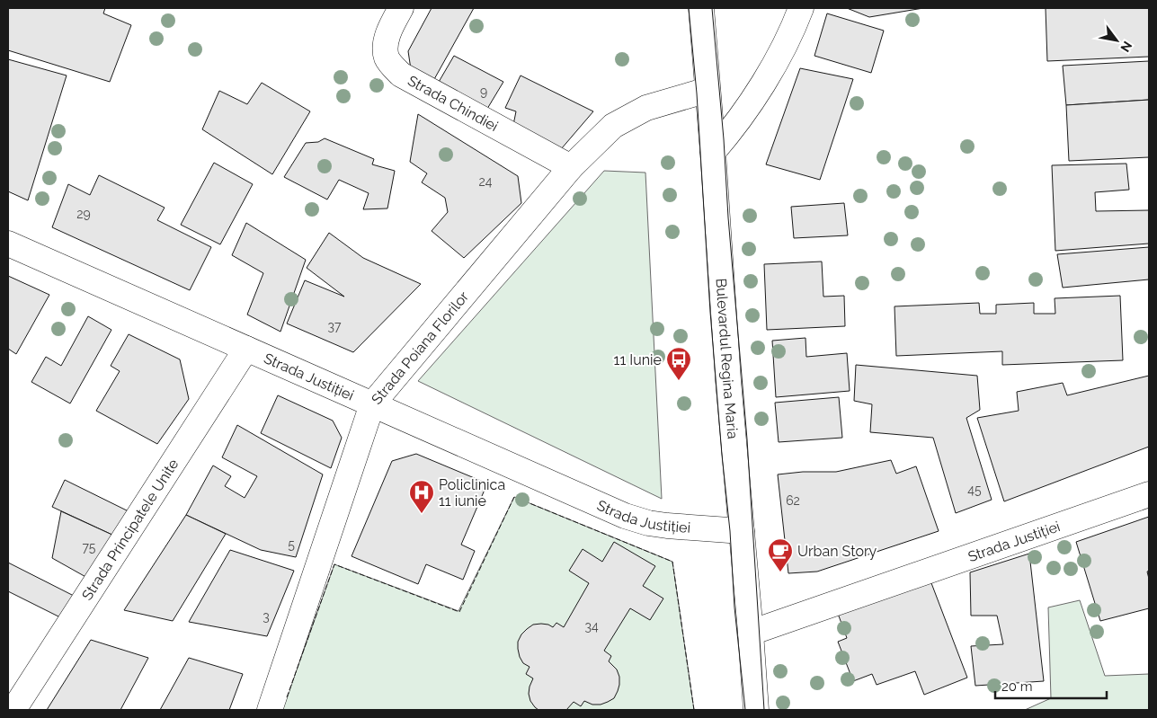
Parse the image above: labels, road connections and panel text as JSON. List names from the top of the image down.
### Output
{
  "streets": {
    "street": [
      "Strada Chindiei",
      "Strada Poiana Florilor",
      "Bulevardul Regina Maria",
      "Strada Justiției",
      "Strada Principatele Unite"
    ]
  },
  "crossings": [
    ["Strada Chindiei", "Strada Poiana Florilor"],
    ["Strada Poiana Florilor", "Bulevardul Regina Maria"],
    ["Strada Poiana Florilor", "Strada Justiției"],
    ["Bulevardul Regina Maria", "Strada Justiției"],
    ["Strada Justiției", "Strada Principatele Unite"]
  ],
  "places": {
    "bus stop": ["11 Iunie"],
    "hospital": ["Policlinica 11 iunie"],
    "cafe": ["Urban Story"]
  },
  "house_numbers": [
    "9",
    "24",
    "29",
    "37",
    "45",
    "62",
    "5",
    "75",
    "3",
    "34"
  ],
  "scale_bar": "20 m",
  "north": "bottom right"
}
